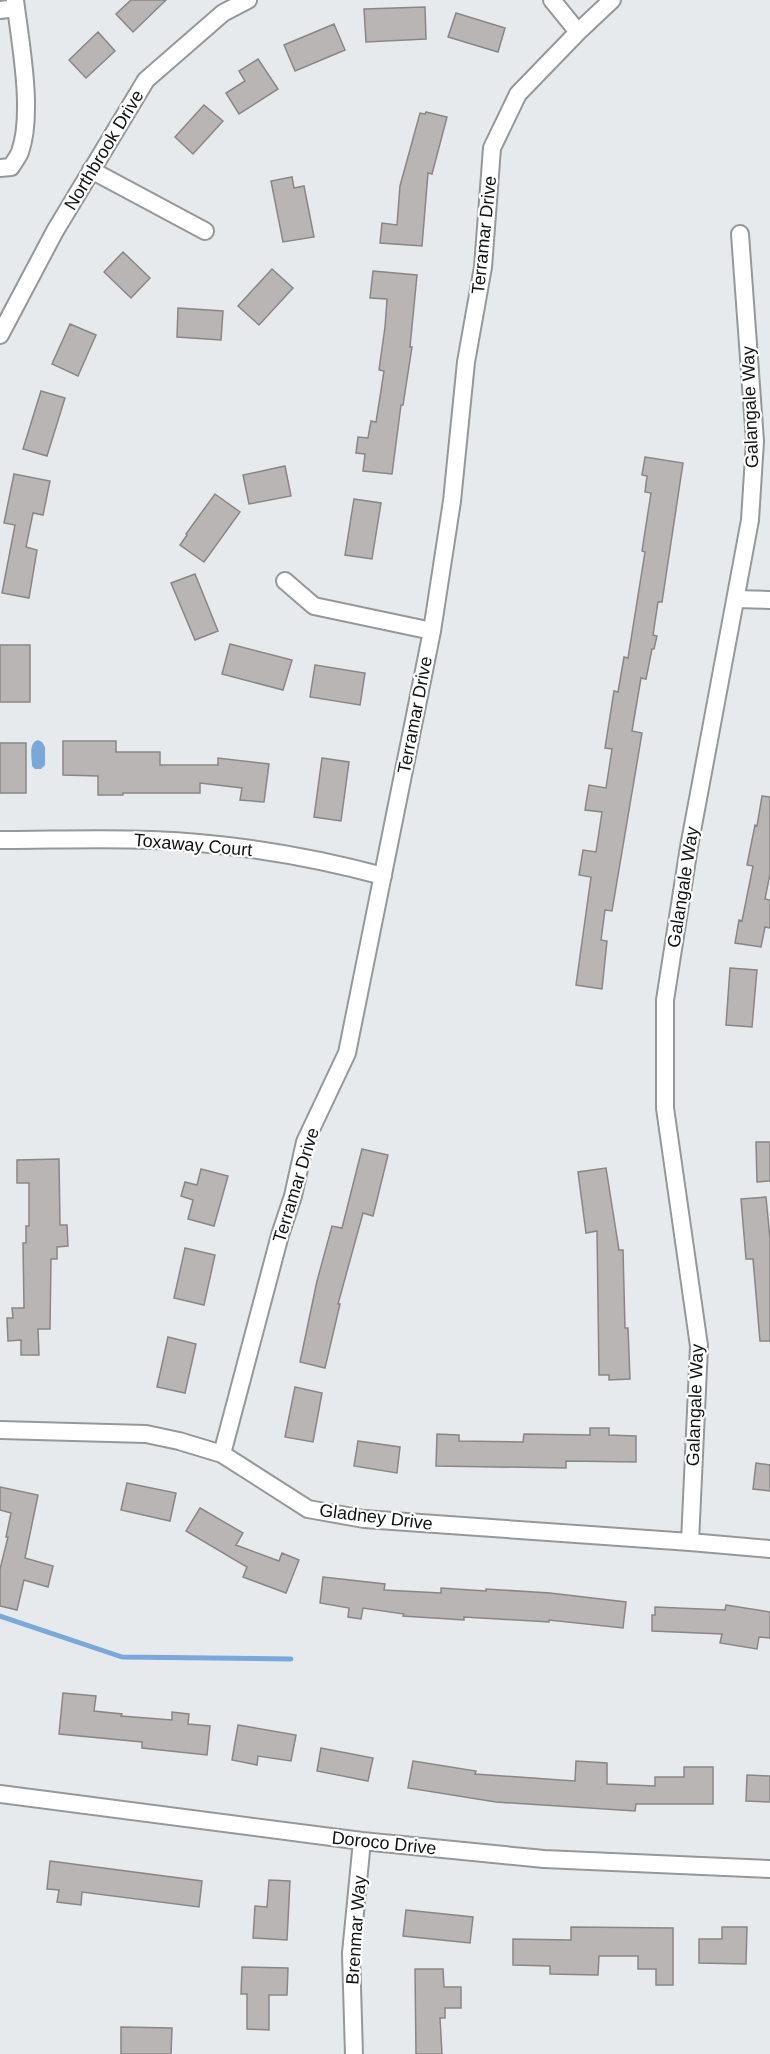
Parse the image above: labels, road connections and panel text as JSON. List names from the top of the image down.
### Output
{
  "streets": {
    "street": [
      "Northbrook Drive",
      "Terramar Drive",
      "Galangale Way",
      "Toxaway Court",
      "Gladney Drive",
      "Doroco Drive",
      "Brenmar Way"
    ]
  },
  "crossings": [
    ["Terramar Drive", "Toxaway Court"],
    ["Terramar Drive", "Gladney Drive"],
    ["Galangale Way", "Gladney Drive"],
    ["Doroco Drive", "Brenmar Way"]
  ]
}
